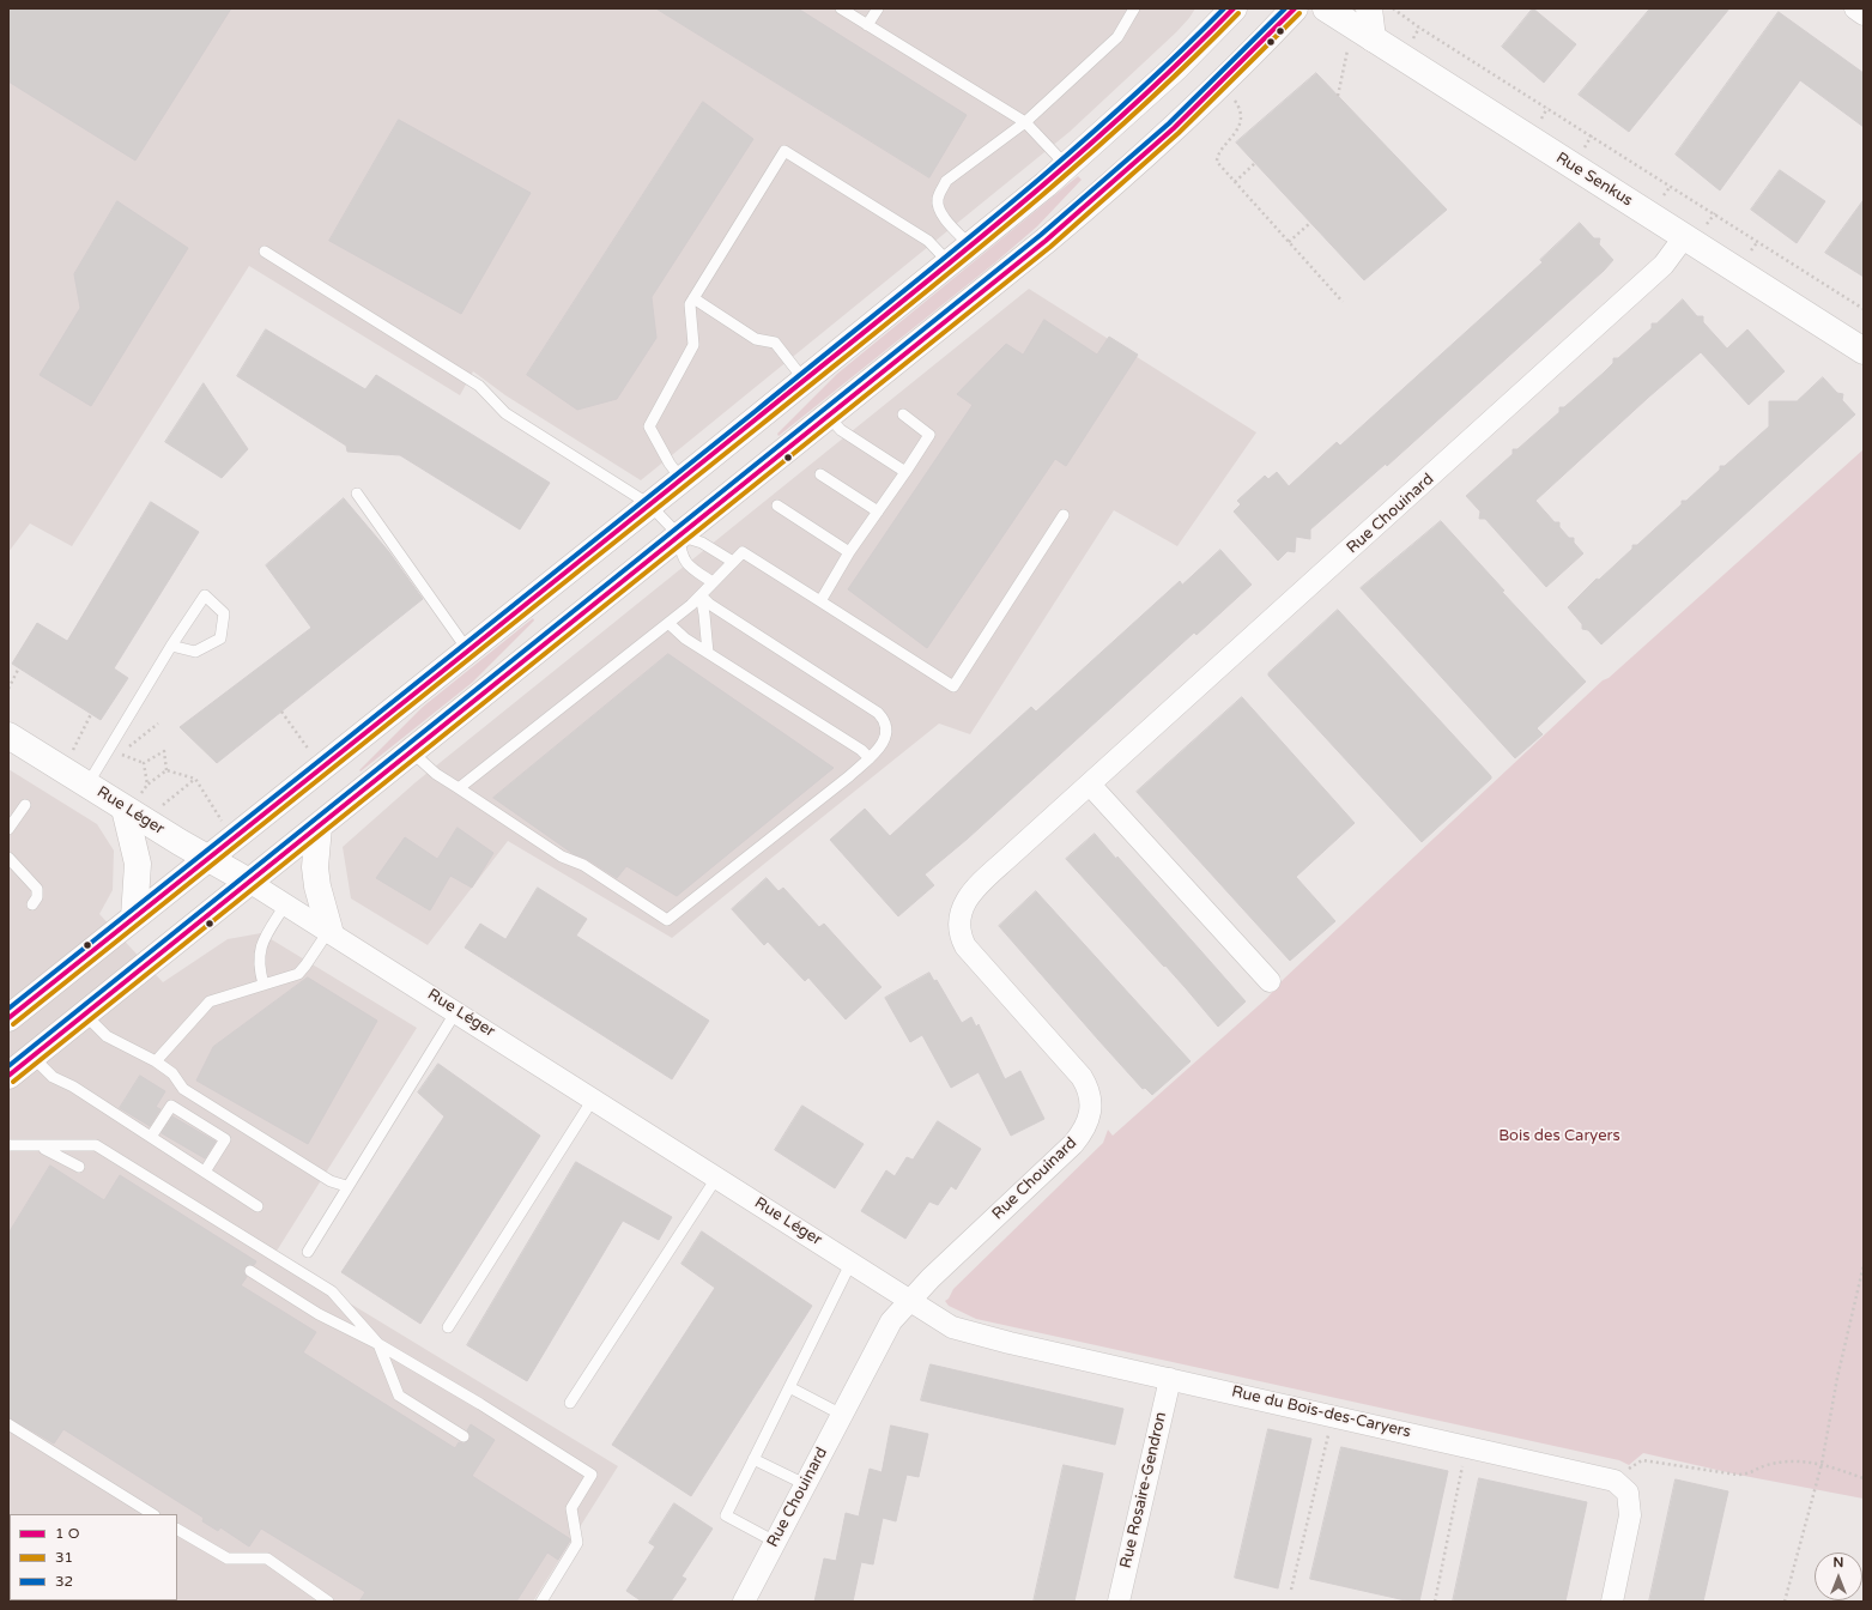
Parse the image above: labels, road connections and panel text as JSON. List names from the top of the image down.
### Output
{
  "streets": {
    "main road": ["Rue Senkus", "Rue Léger"],
    "street": ["Rue Chouinard", "Rue du Bois-des-Caryers", "Rue Rosaire-Gendron"]
  },
  "crossings": [
    ["Rue Senkus", "Rue Chouinard"],
    ["Rue Chouinard", "Rue Léger"],
    ["Rue Chouinard", "Rue du Bois-des-Caryers"],
    ["Rue Léger", "Rue du Bois-des-Caryers"],
    ["Rue du Bois-des-Caryers", "Rue Rosaire-Gendron"]
  ],
  "parks": ["Bois des Caryers"],
  "lines": ["transit line 32", "transit line 31"],
  "legend": ["1 O", "31", "32"],
  "north": "top"
}
